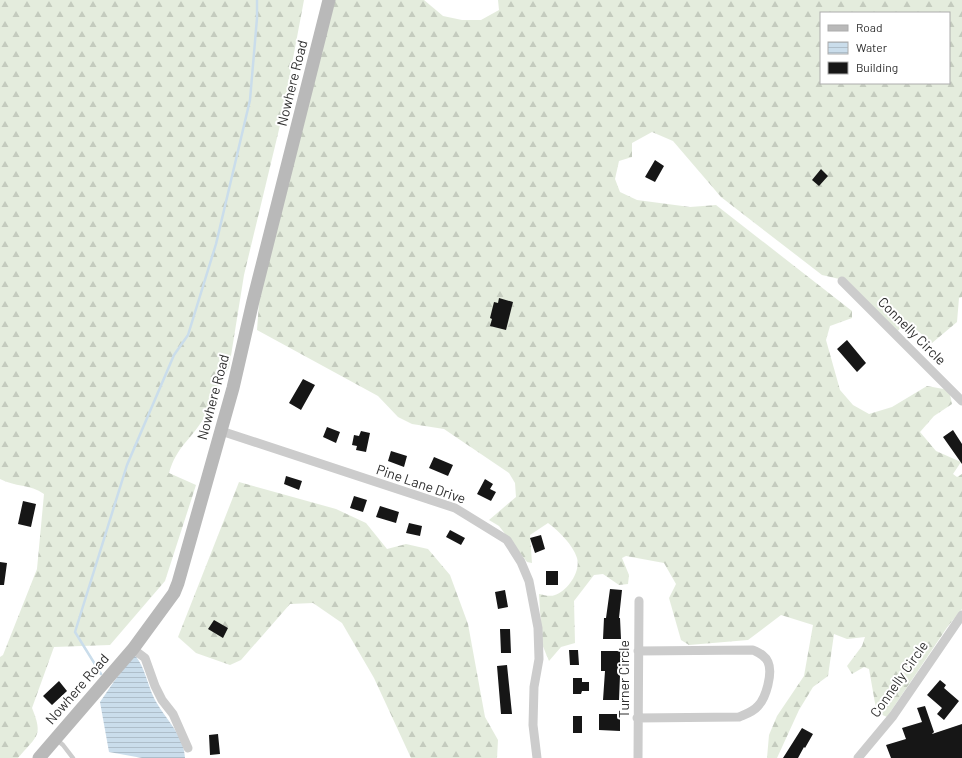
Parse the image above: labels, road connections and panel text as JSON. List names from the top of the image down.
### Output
{
  "streets": {
    "street": [
      "Nowhere Road",
      "Connelly Circle",
      "Pine Lane Drive",
      "Turner Circle"
    ]
  },
  "crossings": [
    ["Nowhere Road", "Pine Lane Drive"]
  ],
  "legend": ["Road", "Water", "Building"]
}
